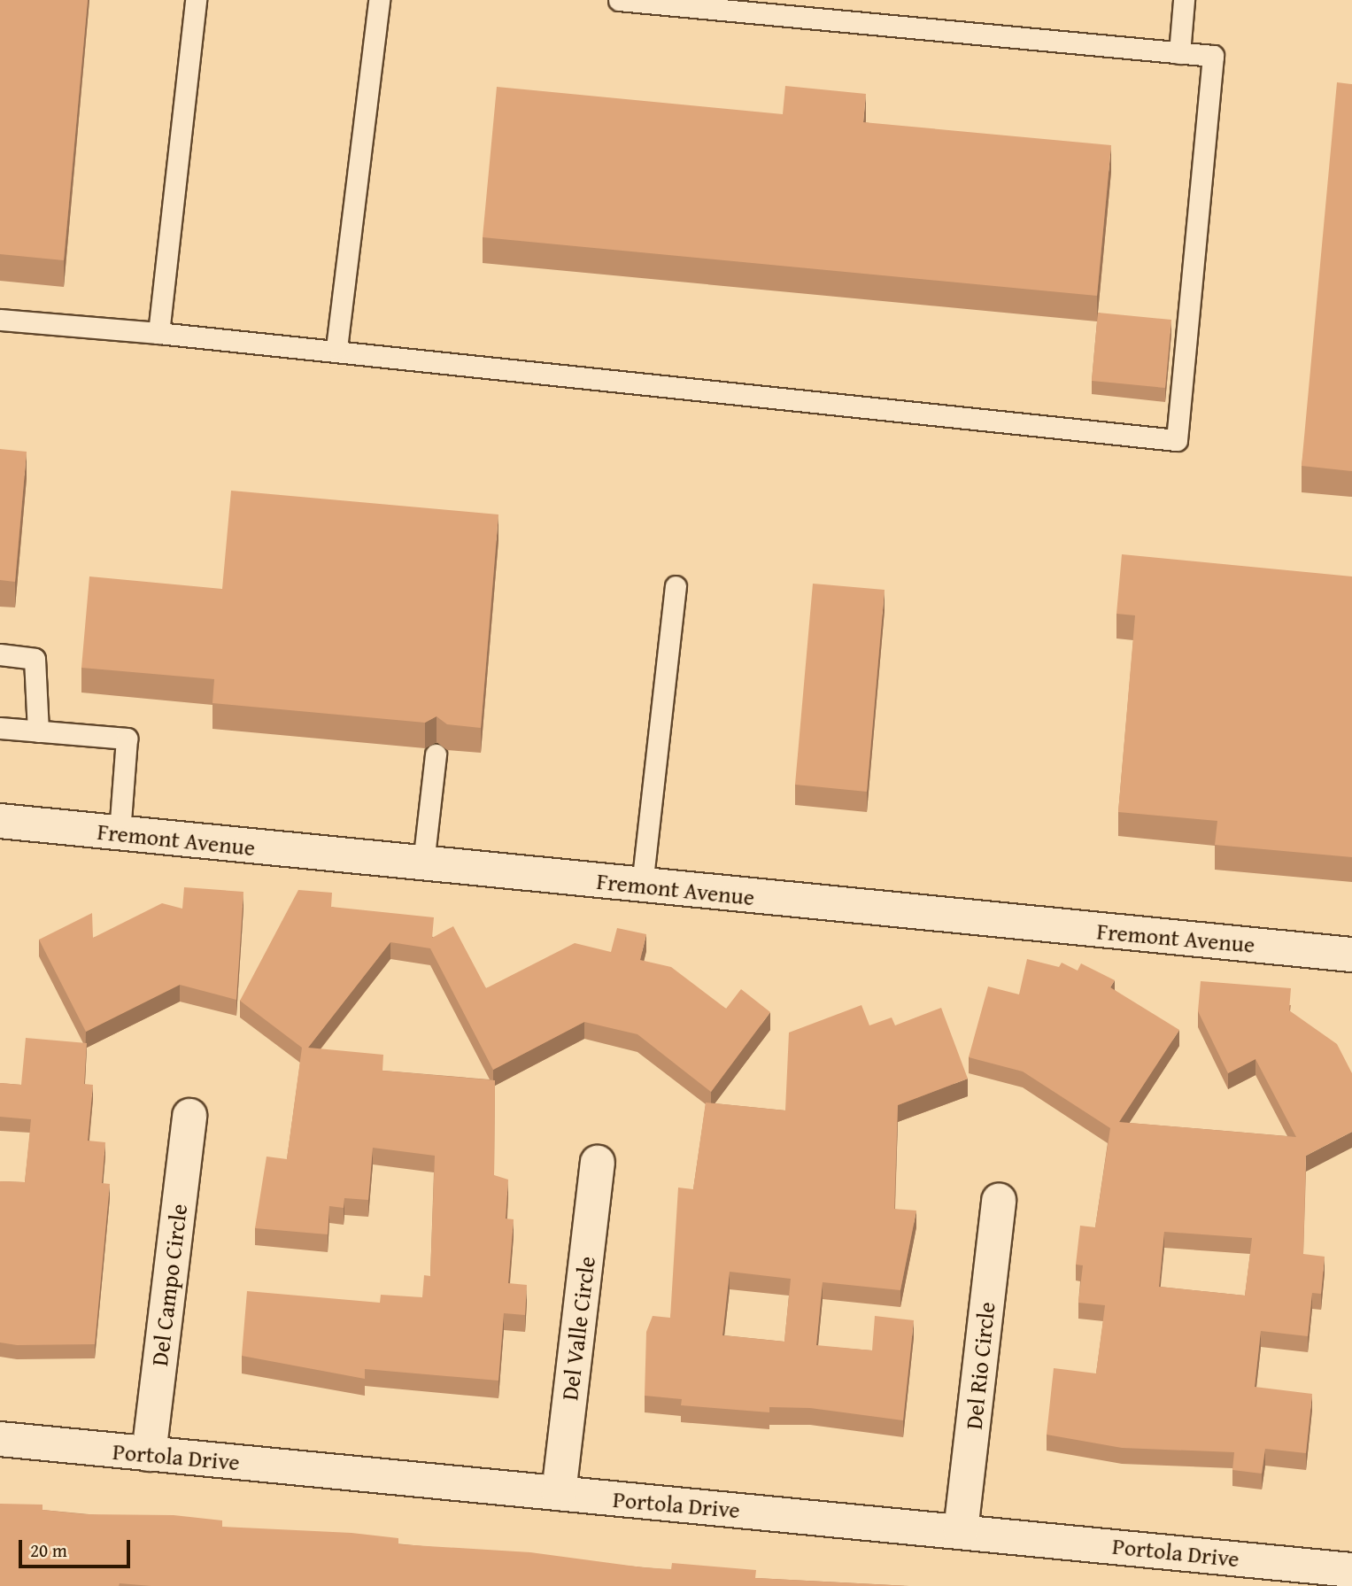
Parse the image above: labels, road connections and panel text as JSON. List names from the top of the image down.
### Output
{
  "streets": {
    "street": [
      "Fremont Avenue",
      "Del Campo Circle",
      "Del Valle Circle",
      "Del Rio Circle",
      "Portola Drive"
    ]
  },
  "crossings": [
    ["Del Campo Circle", "Portola Drive"],
    ["Del Valle Circle", "Portola Drive"],
    ["Del Rio Circle", "Portola Drive"]
  ],
  "scale_bar": "20 m"
}
